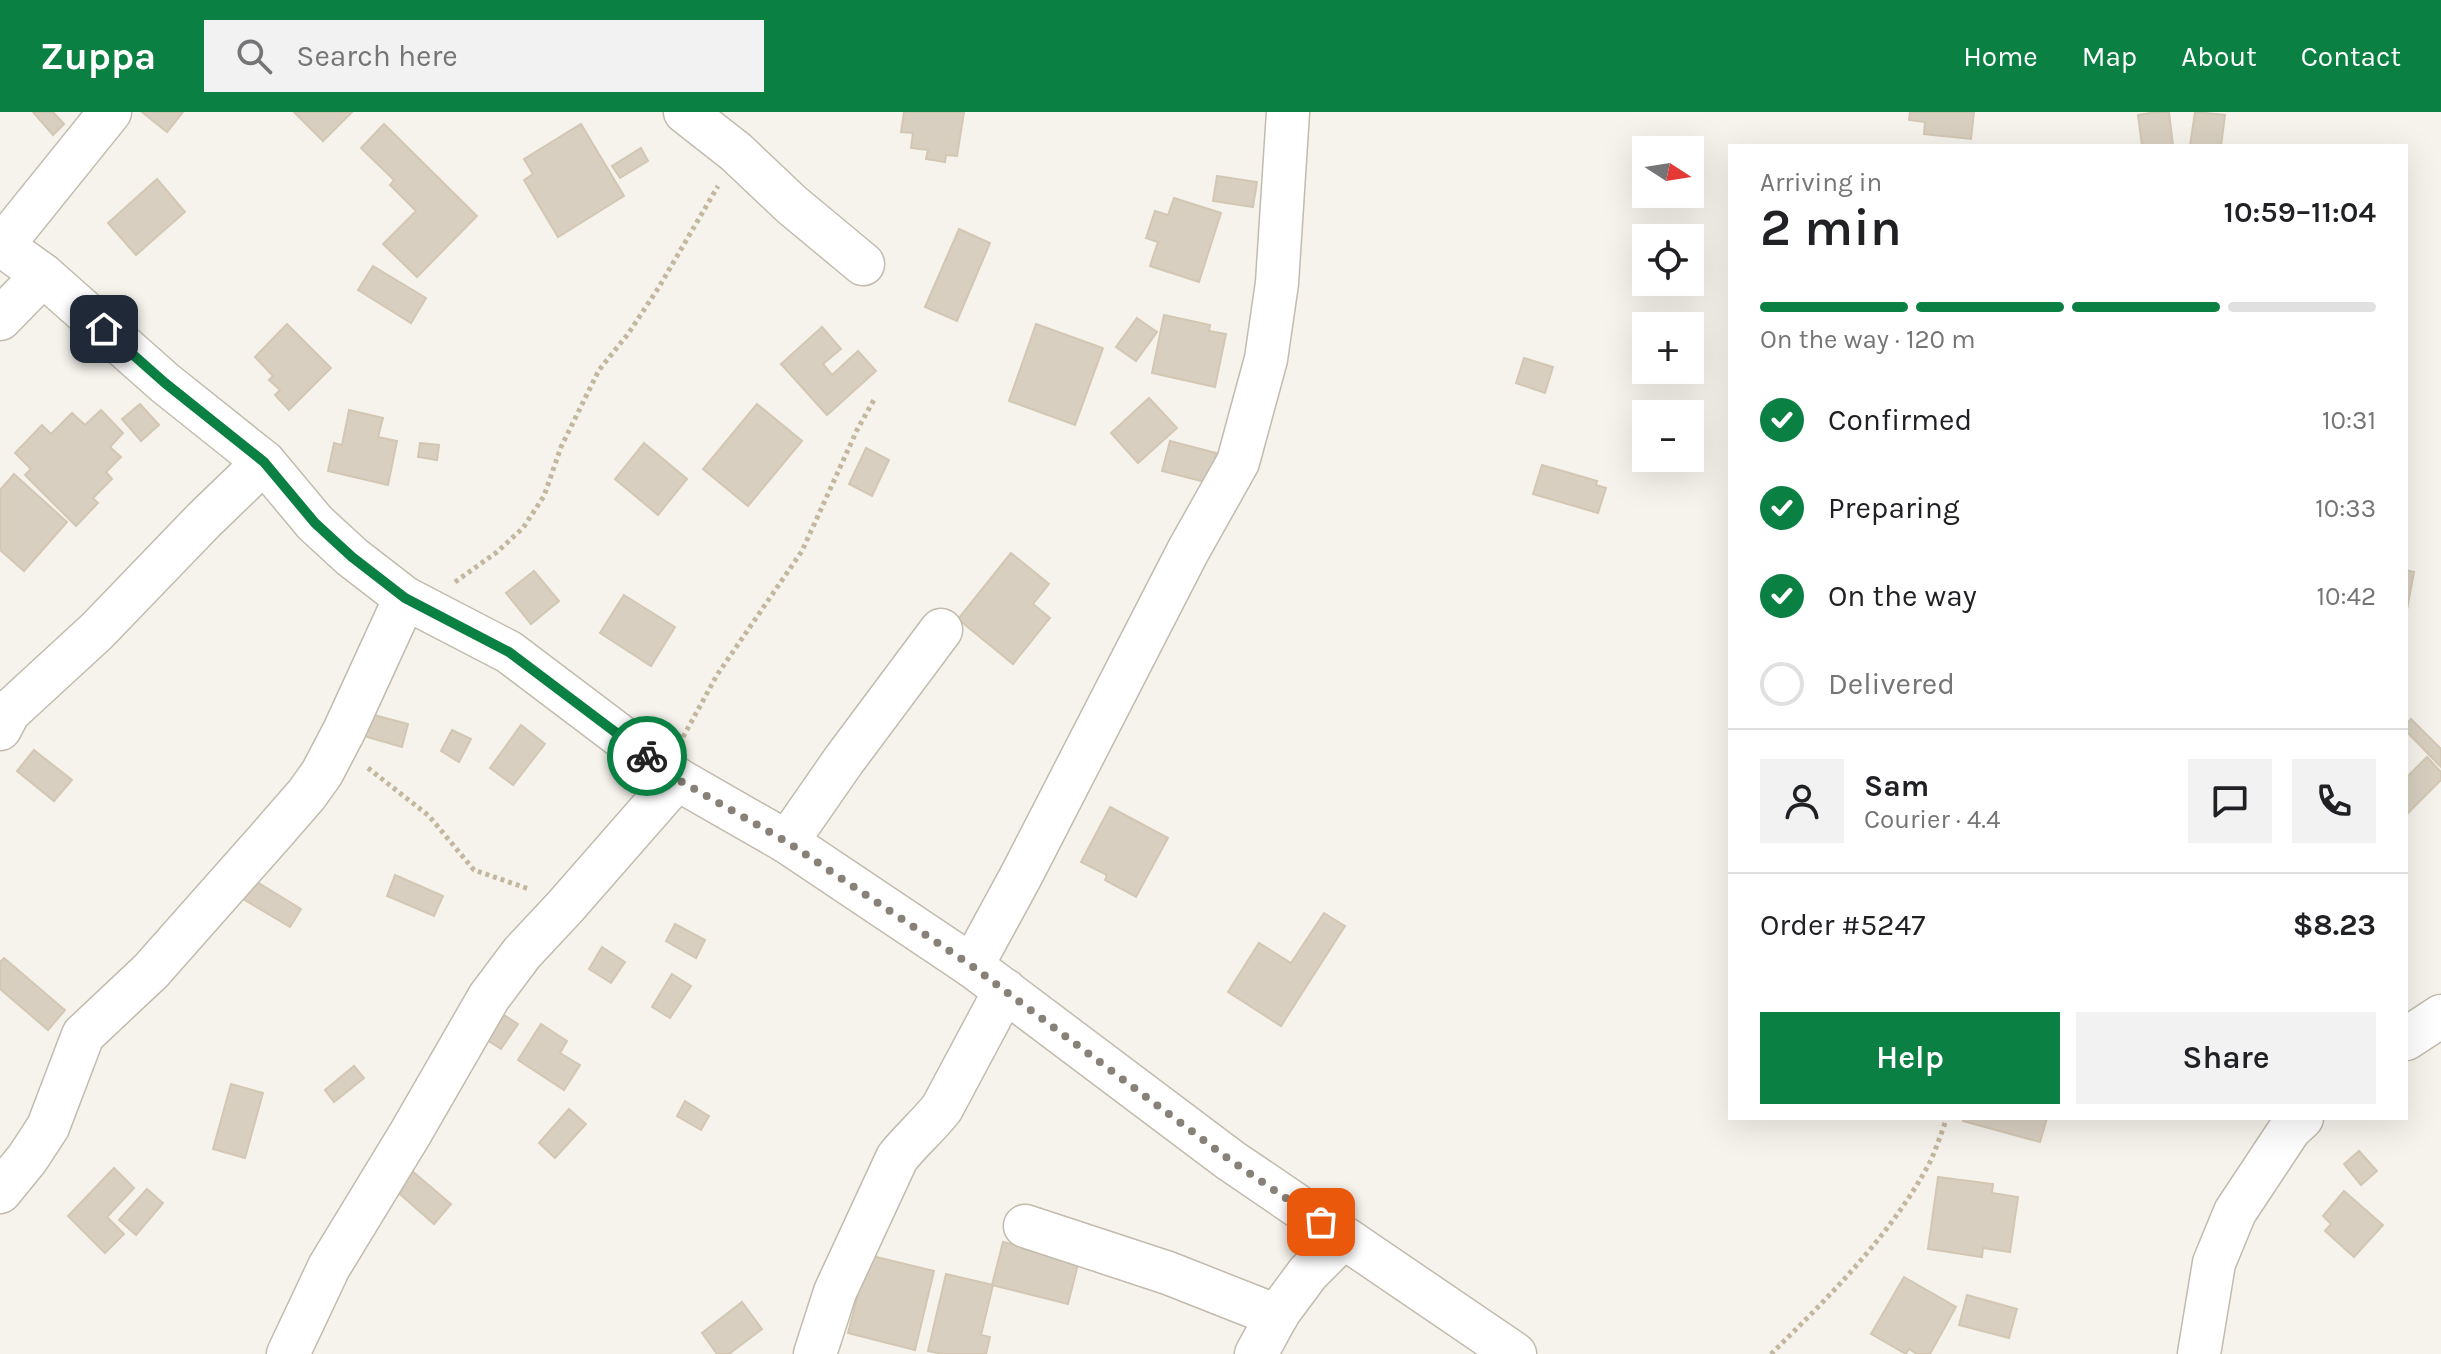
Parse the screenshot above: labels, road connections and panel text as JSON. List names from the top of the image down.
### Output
{
  "north": "right",
  "page": {
    "header": "Zuppa",
    "search": "Search here",
    "nav": [
      "Home",
      "Map",
      "About",
      "Contact"
    ],
    "map_buttons": ["+", "−"],
    "heading": ["2 min", "Arriving in", "10:59–11:04"],
    "panel": [
      "Sam",
      "Courier · 4.4",
      "Order #5247",
      "$8.23"
    ],
    "bar": "On the way · 120 m",
    "list": [
      ["Confirmed", "10:31"],
      ["Preparing", "10:33"],
      ["On the way", "10:42"],
      "Delivered"
    ],
    "buttons": ["Help", "Share"]
  }
}
